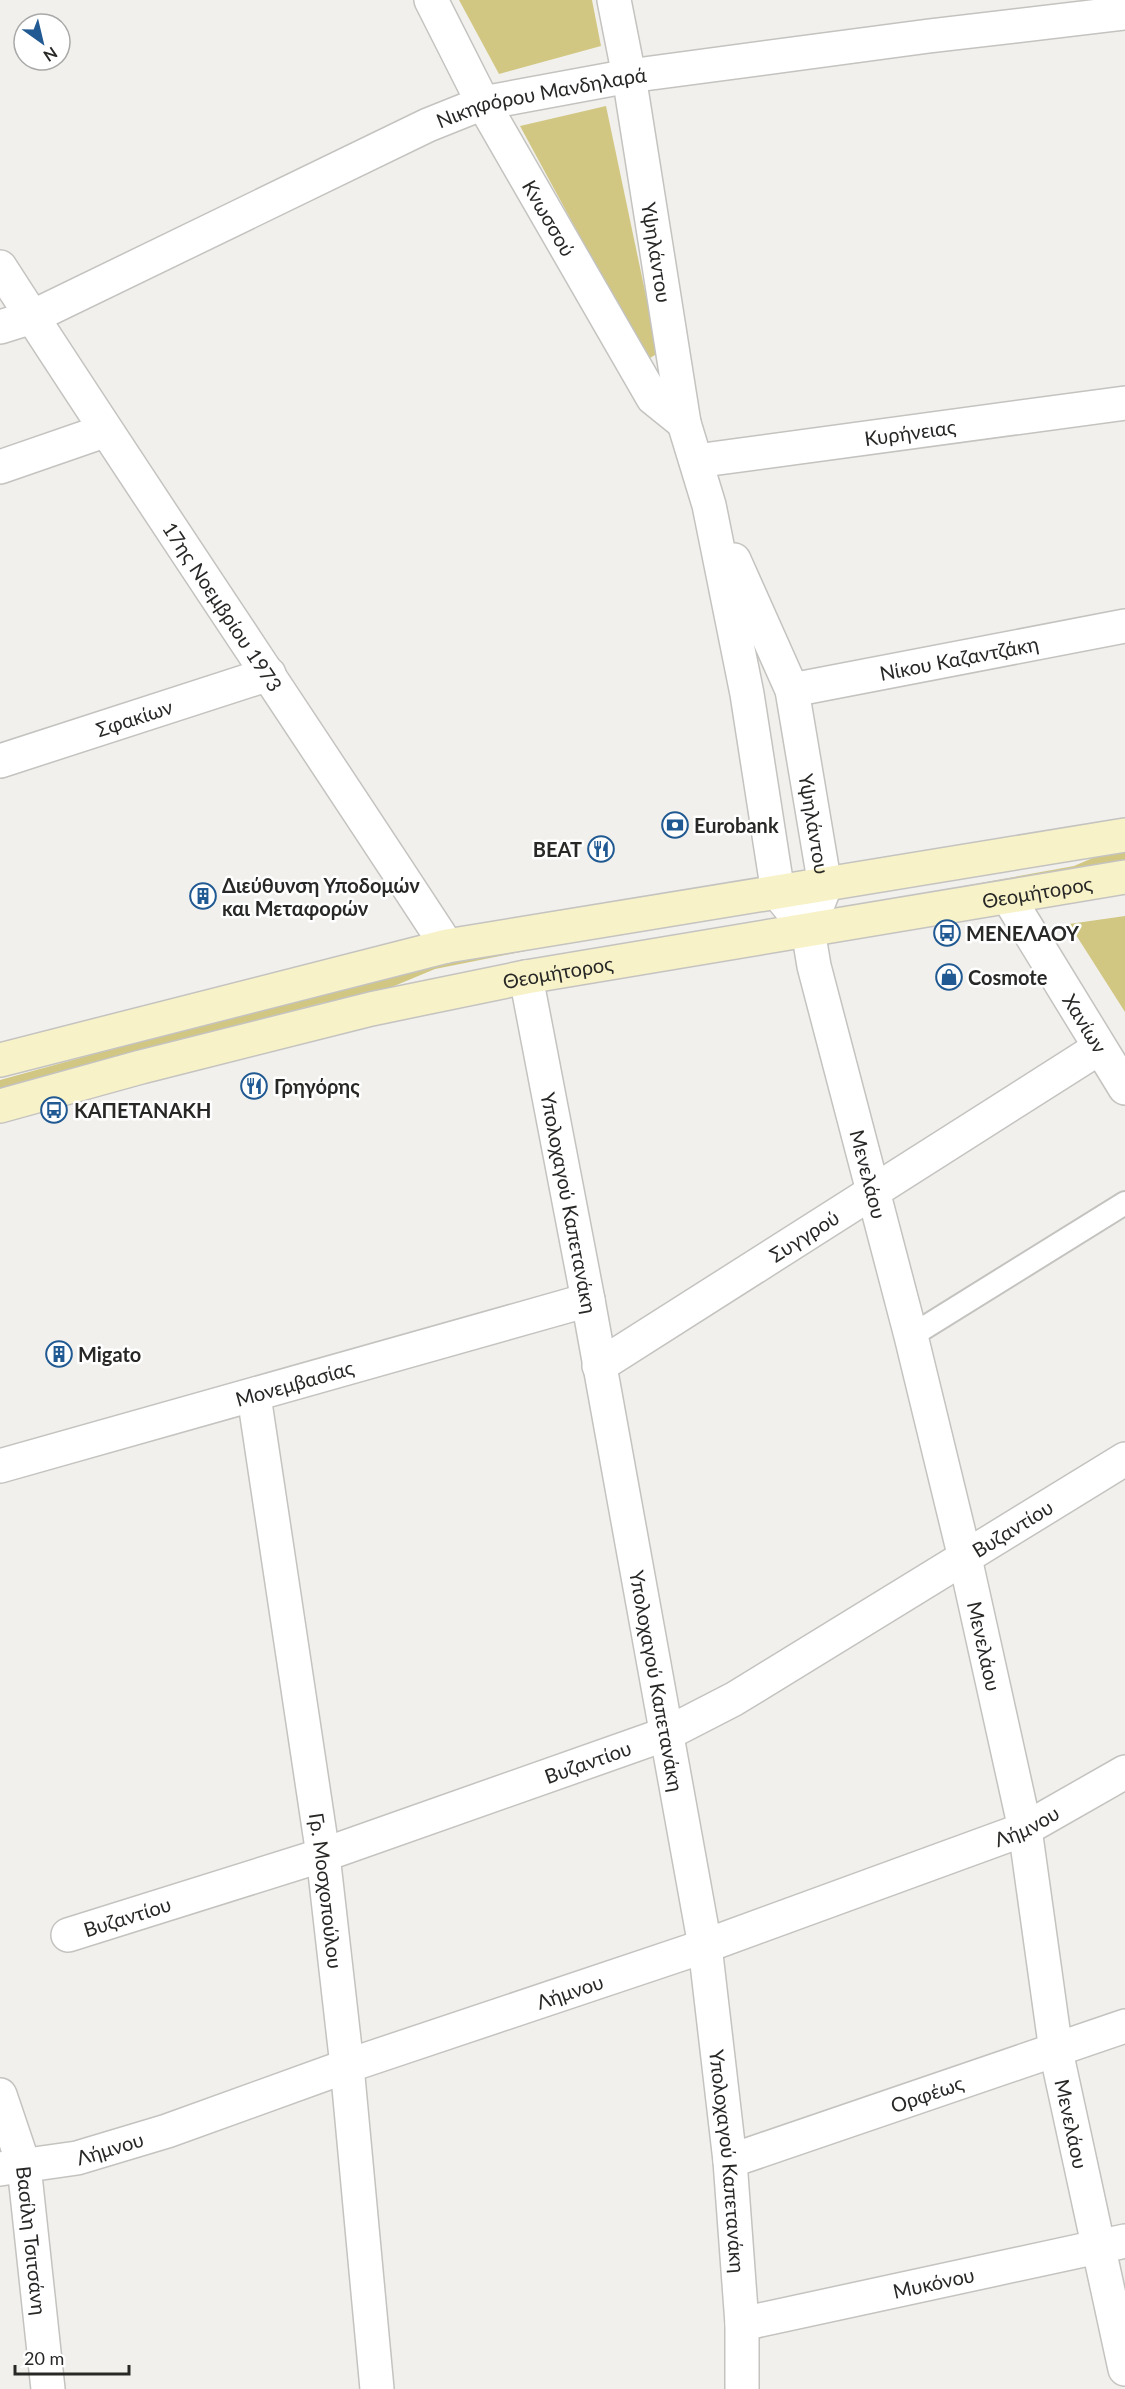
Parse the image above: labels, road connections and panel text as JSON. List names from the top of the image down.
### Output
{
  "streets": {
    "street": [
      "Νικηφόρου Μανδηλαρά",
      "Κνωσσού",
      "Υψηλάντου",
      "Κυρήνειας",
      "17ης Νοεμβρίου 1973",
      "Νίκου Καζαντζάκη",
      "Σφακίων",
      "Θεομήτορος",
      "Χανίων",
      "Μενελάου",
      "Υπολοχαγού Καπετανάκη",
      "Συγγρού",
      "Μονεμβασίας",
      "Βυζαντίου",
      "Λήμνου",
      "Γρ. Μοσχοπούλου",
      "Ορφέως",
      "Βασίλη Τσιτσάνη",
      "Μυκόνου"
    ]
  },
  "crossings": [
    ["Νικηφόρου Μανδηλαρά", "Κνωσσού"],
    ["Νικηφόρου Μανδηλαρά", "Υψηλάντου"],
    ["Νικηφόρου Μανδηλαρά", "17ης Νοεμβρίου 1973"],
    ["Κνωσσού", "Υψηλάντου"],
    ["Υψηλάντου", "Κυρήνειας"],
    ["Υψηλάντου", "Νίκου Καζαντζάκη"],
    ["Υψηλάντου", "Θεομήτορος"],
    ["Υψηλάντου", "Μενελάου"],
    ["17ης Νοεμβρίου 1973", "Σφακίων"],
    ["17ης Νοεμβρίου 1973", "Θεομήτορος"],
    ["Θεομήτορος", "Χανίων"],
    ["Θεομήτορος", "Μενελάου"],
    ["Θεομήτορος", "Υπολοχαγού Καπετανάκη"],
    ["Χανίων", "Συγγρού"],
    ["Μενελάου", "Συγγρού"],
    ["Μενελάου", "Βυζαντίου"],
    ["Μενελάου", "Λήμνου"],
    ["Μενελάου", "Ορφέως"],
    ["Μενελάου", "Μυκόνου"],
    ["Υπολοχαγού Καπετανάκη", "Συγγρού"],
    ["Υπολοχαγού Καπετανάκη", "Μονεμβασίας"],
    ["Υπολοχαγού Καπετανάκη", "Βυζαντίου"],
    ["Υπολοχαγού Καπετανάκη", "Λήμνου"],
    ["Υπολοχαγού Καπετανάκη", "Ορφέως"],
    ["Υπολοχαγού Καπετανάκη", "Μυκόνου"],
    ["Μονεμβασίας", "Γρ. Μοσχοπούλου"],
    ["Βυζαντίου", "Γρ. Μοσχοπούλου"],
    ["Λήμνου", "Γρ. Μοσχοπούλου"],
    ["Λήμνου", "Βασίλη Τσιτσάνη"]
  ],
  "places": {
    "bank": ["Eurobank"],
    "restaurant": ["ΒΕΑΤ", "Γρηγόρης"],
    "building": ["Διεύθυνση Υποδομών και Μεταφορών", "Migato"],
    "bus stop": ["ΜΕΝΕΛΑΟΥ", "ΚΑΠΕΤΑΝΑΚΗ"],
    "shop": ["Cosmote"]
  },
  "scale_bar": "20 m",
  "north": "bottom right"
}
